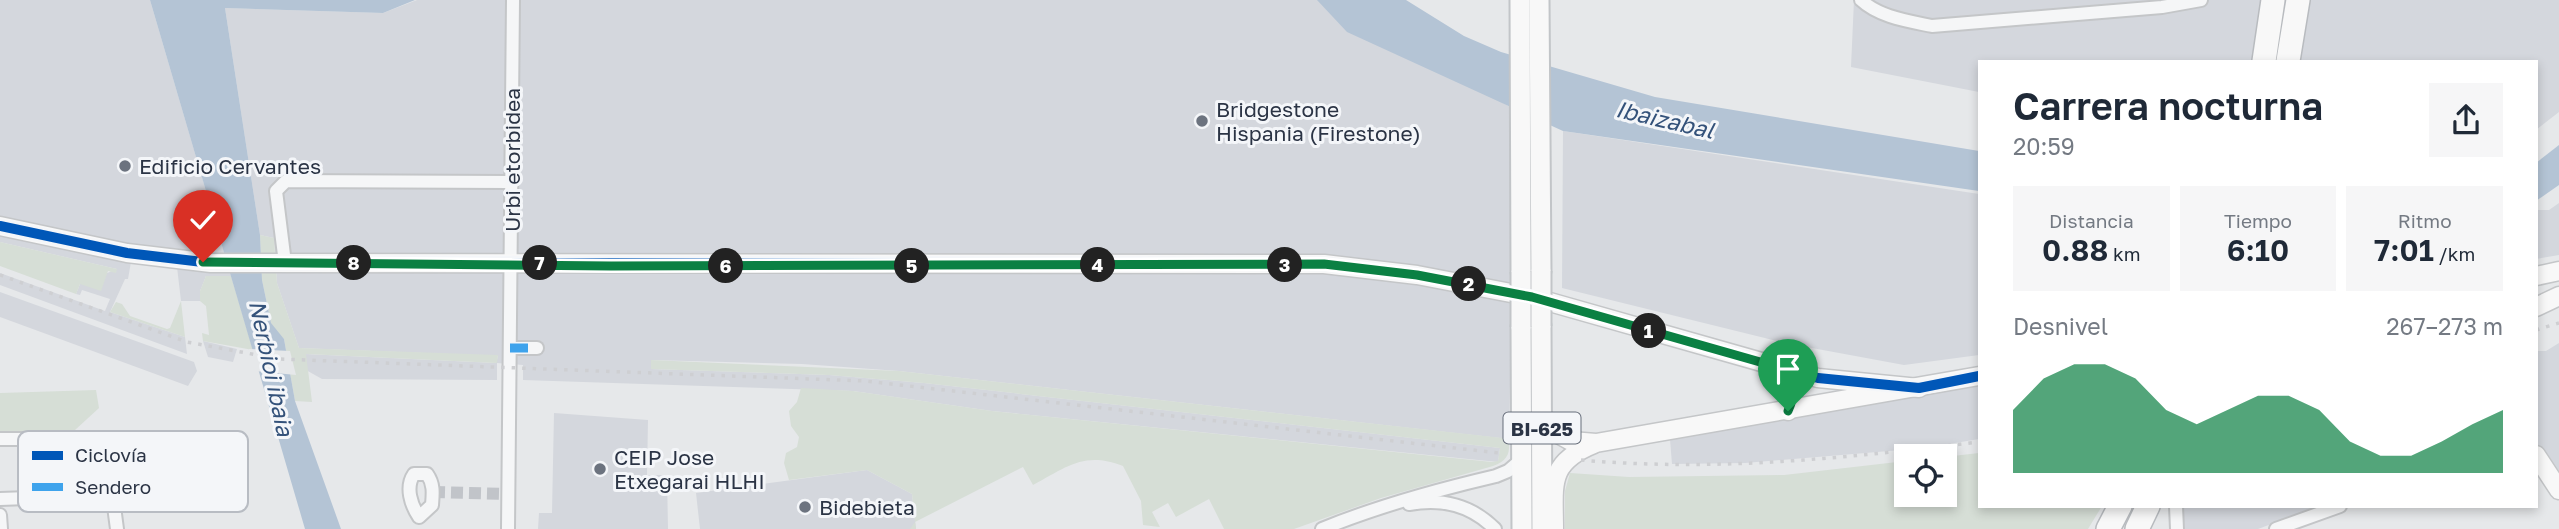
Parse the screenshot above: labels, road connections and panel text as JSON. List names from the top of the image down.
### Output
{
  "streets": {
    "main road": ["BI-625"],
    "street": ["Urbi etorbidea"]
  },
  "water": ["Ibaizabal", "Nerbioi ibaia"],
  "places": [
    "Bridgestone Hispania (Firestone)",
    "Edificio Cervantes",
    "CEIP Jose Etxegarai HLHI",
    "Bidebieta"
  ],
  "legend": ["Ciclovía", "Sendero"],
  "page": {
    "heading": ["Carrera nocturna", "20:59"],
    "stats": [
      ["Distancia", "0.88 km"],
      ["Tiempo", "6:10"],
      ["Ritmo", "7:01 /km"]
    ],
    "pins": [
      "7",
      "8",
      "3",
      "4",
      "5",
      "6",
      "2",
      "1"
    ],
    "chart": ["Desnivel", "267–273 m"]
  }
}
